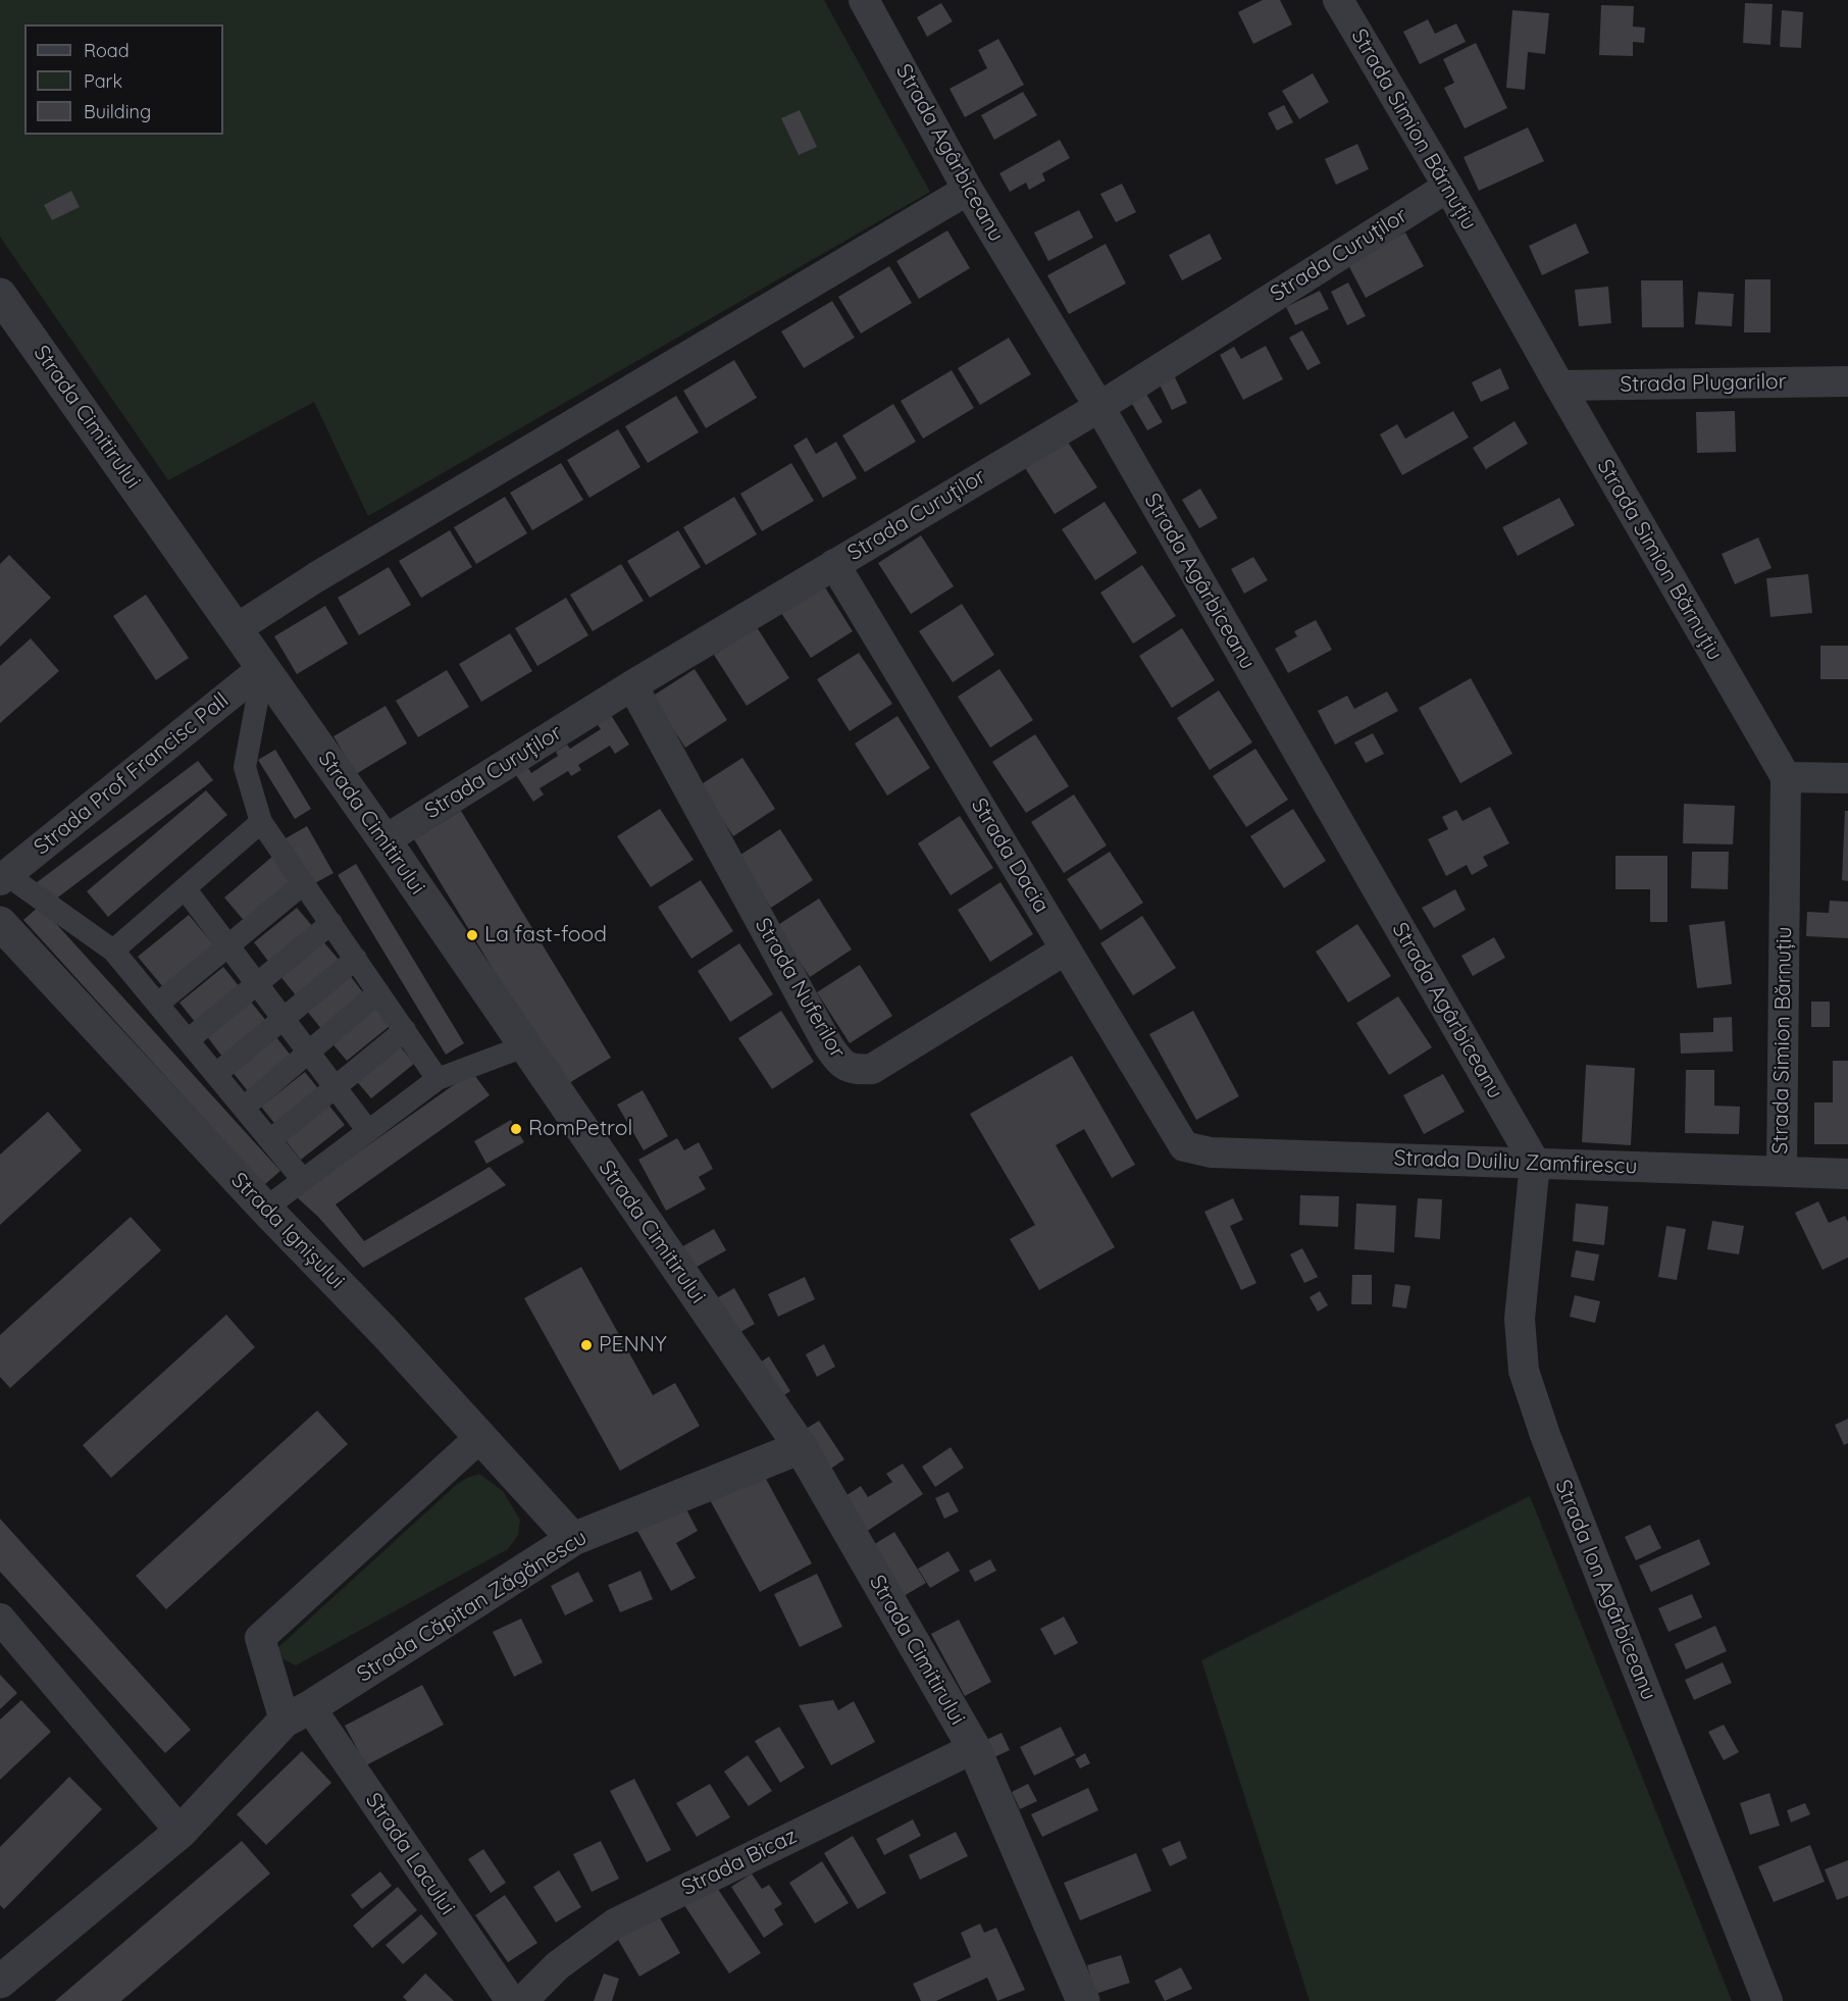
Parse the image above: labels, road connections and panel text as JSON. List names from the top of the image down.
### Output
{
  "streets": {
    "street": [
      "Strada Simion Bărnuțiu",
      "Strada Agârbiceanu",
      "Strada Curuților",
      "Strada Plugarilor",
      "Strada Cimitirului",
      "Strada Prof Francisc Pall",
      "Strada Dacia",
      "Strada Nuferilor",
      "Strada Duiliu Zamfirescu",
      "Strada Ignișului",
      "Strada Ion Agârbiceanu",
      "Strada Căpitan Zăgănescu",
      "Strada Lacului",
      "Strada Bicaz"
    ]
  },
  "crossings": [
    ["Strada Simion Bărnuțiu", "Strada Curuților"],
    ["Strada Simion Bărnuțiu", "Strada Plugarilor"],
    ["Strada Simion Bărnuțiu", "Strada Duiliu Zamfirescu"],
    ["Strada Agârbiceanu", "Strada Curuților"],
    ["Strada Agârbiceanu", "Strada Duiliu Zamfirescu"],
    ["Strada Agârbiceanu", "Strada Ion Agârbiceanu"],
    ["Strada Curuților", "Strada Cimitirului"],
    ["Strada Curuților", "Strada Dacia"],
    ["Strada Curuților", "Strada Nuferilor"],
    ["Strada Cimitirului", "Strada Prof Francisc Pall"],
    ["Strada Cimitirului", "Strada Căpitan Zăgănescu"],
    ["Strada Cimitirului", "Strada Bicaz"],
    ["Strada Dacia", "Strada Nuferilor"],
    ["Strada Dacia", "Strada Duiliu Zamfirescu"],
    ["Strada Duiliu Zamfirescu", "Strada Ion Agârbiceanu"],
    ["Strada Ignișului", "Strada Căpitan Zăgănescu"],
    ["Strada Căpitan Zăgănescu", "Strada Lacului"]
  ],
  "places": ["La fast-food", "RomPetrol", "PENNY"],
  "legend": ["Road", "Park", "Building"]
}
